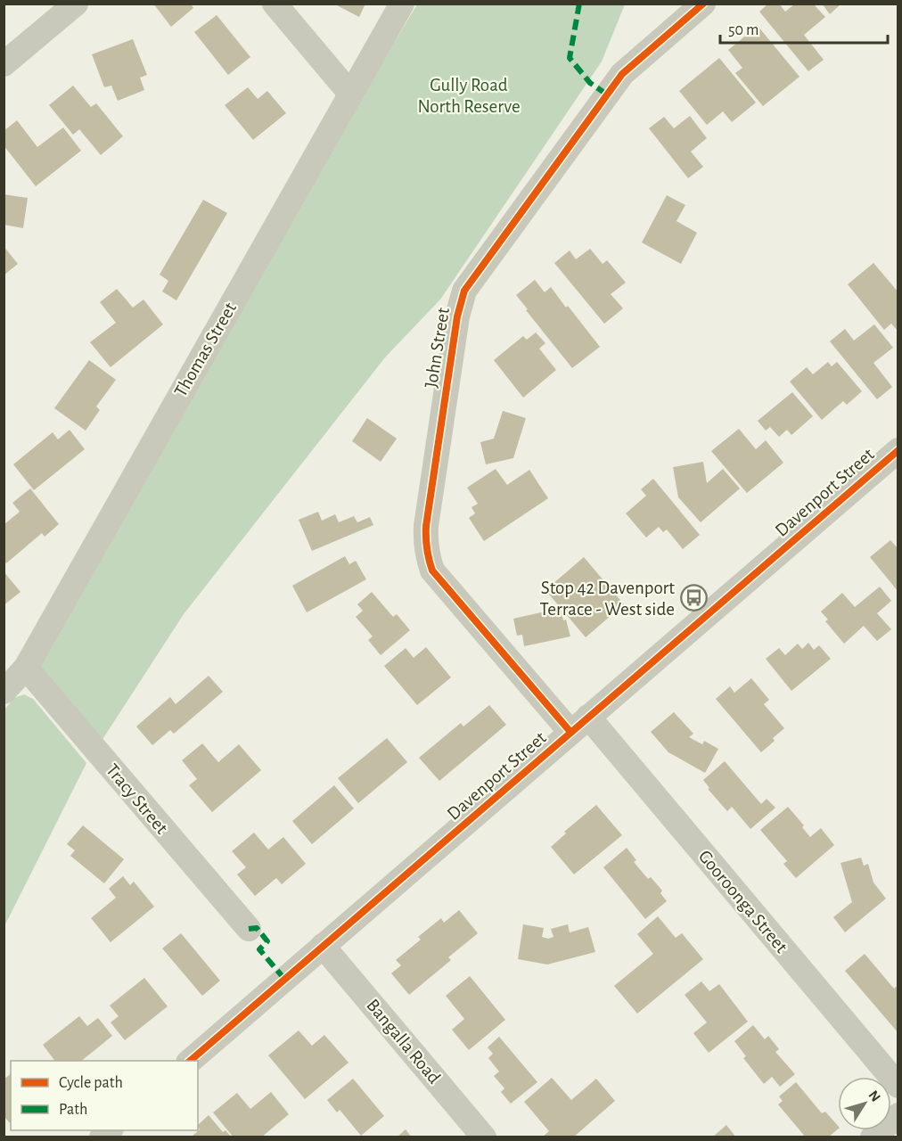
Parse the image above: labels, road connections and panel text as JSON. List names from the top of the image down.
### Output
{
  "streets": {
    "street": [
      "John Street",
      "Thomas Street",
      "Davenport Street",
      "Tracy Street",
      "Gooroonga Street",
      "Bangalla Road"
    ]
  },
  "crossings": [
    ["John Street", "Davenport Street"],
    ["John Street", "Gooroonga Street"],
    ["Thomas Street", "Tracy Street"],
    ["Davenport Street", "Gooroonga Street"],
    ["Davenport Street", "Bangalla Road"]
  ],
  "parks": ["Gully Road North Reserve"],
  "places": {
    "bus stop": ["Stop 42 Davenport Terrace - West side"]
  },
  "legend": ["Cycle path", "Path"],
  "scale_bar": "50 m",
  "north": "top right"
}
